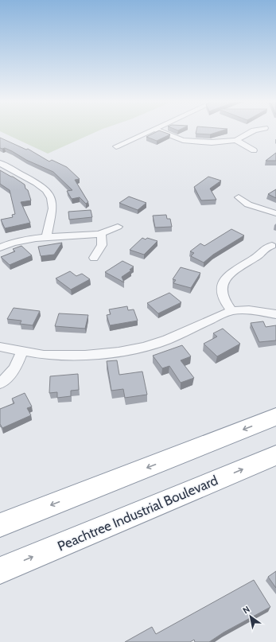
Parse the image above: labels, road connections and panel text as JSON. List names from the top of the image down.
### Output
{
  "streets": {
    "highway": ["Peachtree Industrial Boulevard"]
  },
  "north": "top left"
}
